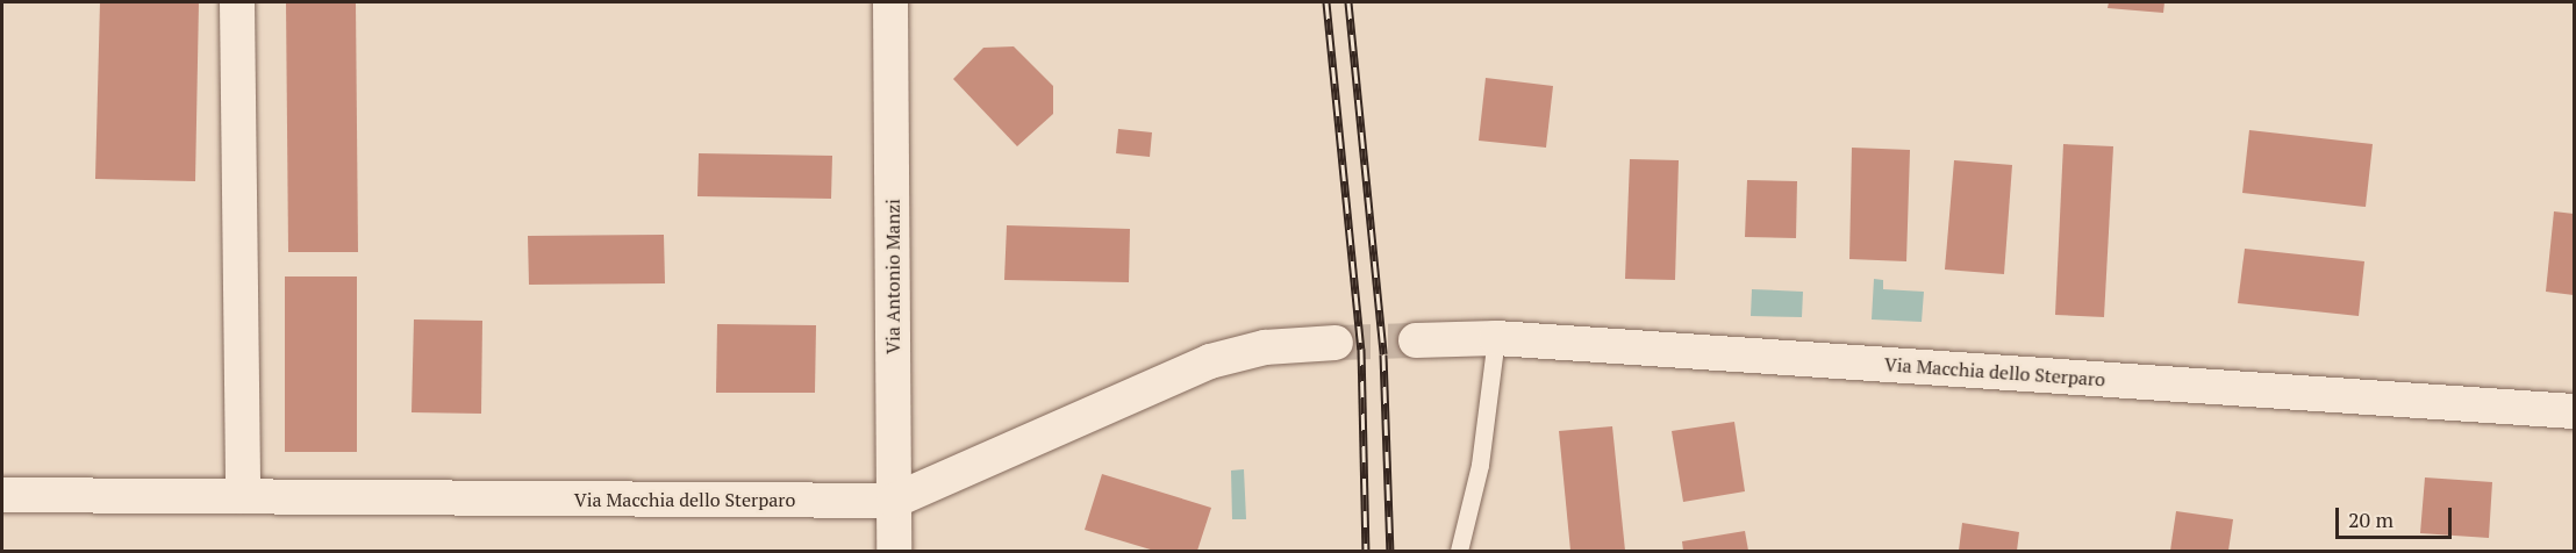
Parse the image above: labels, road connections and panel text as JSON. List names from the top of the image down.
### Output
{
  "streets": {
    "street": ["Via Antonio Manzi", "Via Macchia dello Sterparo"]
  },
  "crossings": [
    ["Via Antonio Manzi", "Via Macchia dello Sterparo"]
  ],
  "scale_bar": "20 m"
}
